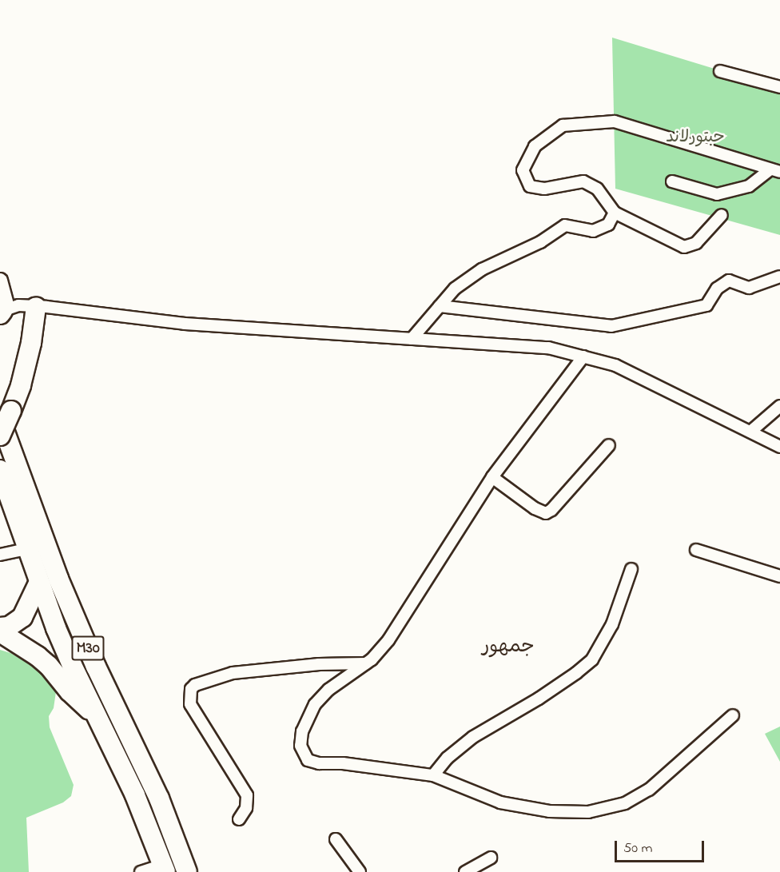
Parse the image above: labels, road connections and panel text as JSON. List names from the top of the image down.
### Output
{
  "streets": {
    "highway": ["M30"]
  },
  "districts": ["جمهور"],
  "parks": ["حبتورلاند"],
  "scale_bar": "50 m"
}
